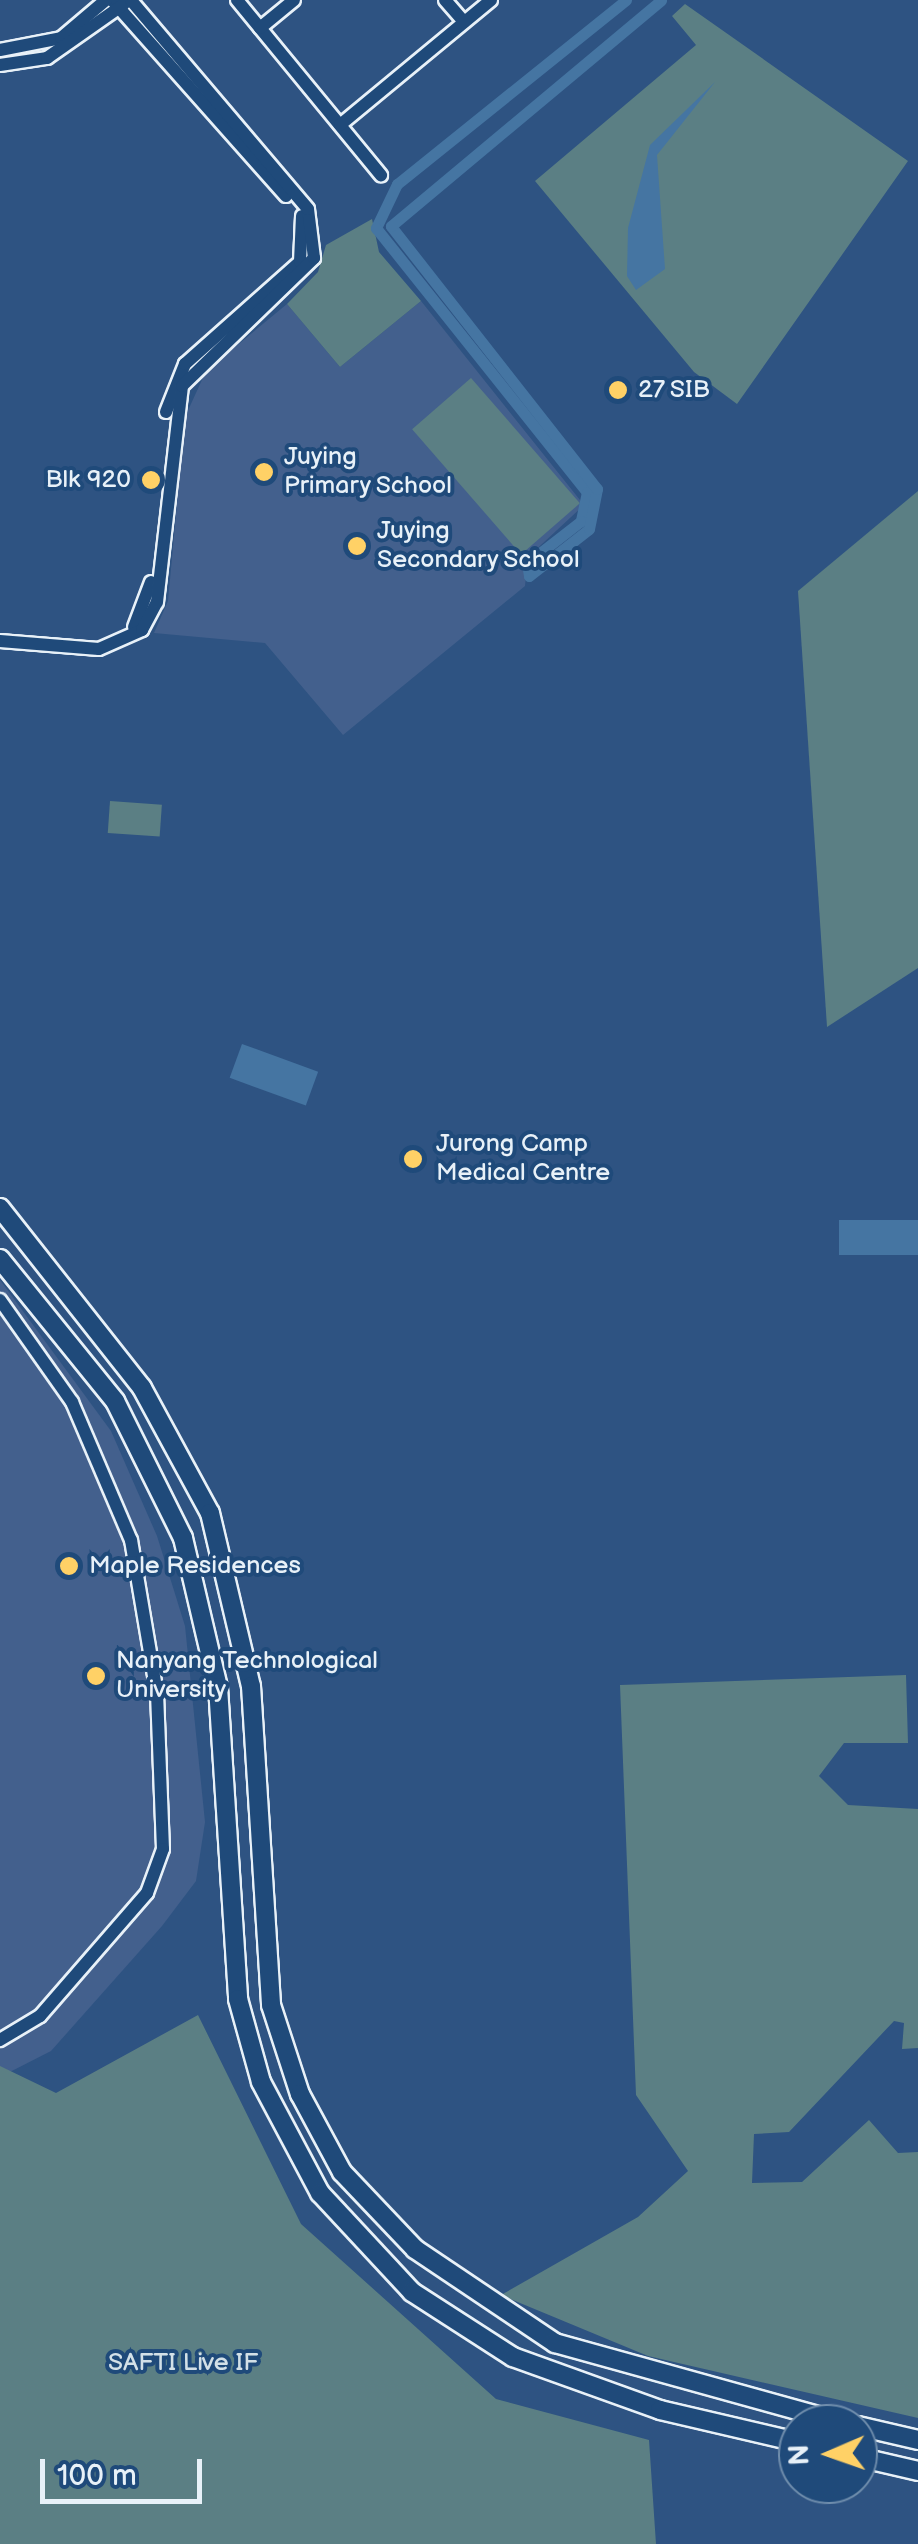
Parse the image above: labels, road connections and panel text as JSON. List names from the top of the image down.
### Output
{
  "parks": ["SAFTI Live IF"],
  "places": [
    "27 SIB",
    "Juying Primary School",
    "Blk 920",
    "Juying Secondary School",
    "Jurong Camp Medical Centre",
    "Maple Residences",
    "Nanyang Technological University"
  ],
  "scale_bar": "100 m",
  "north": "left"
}
